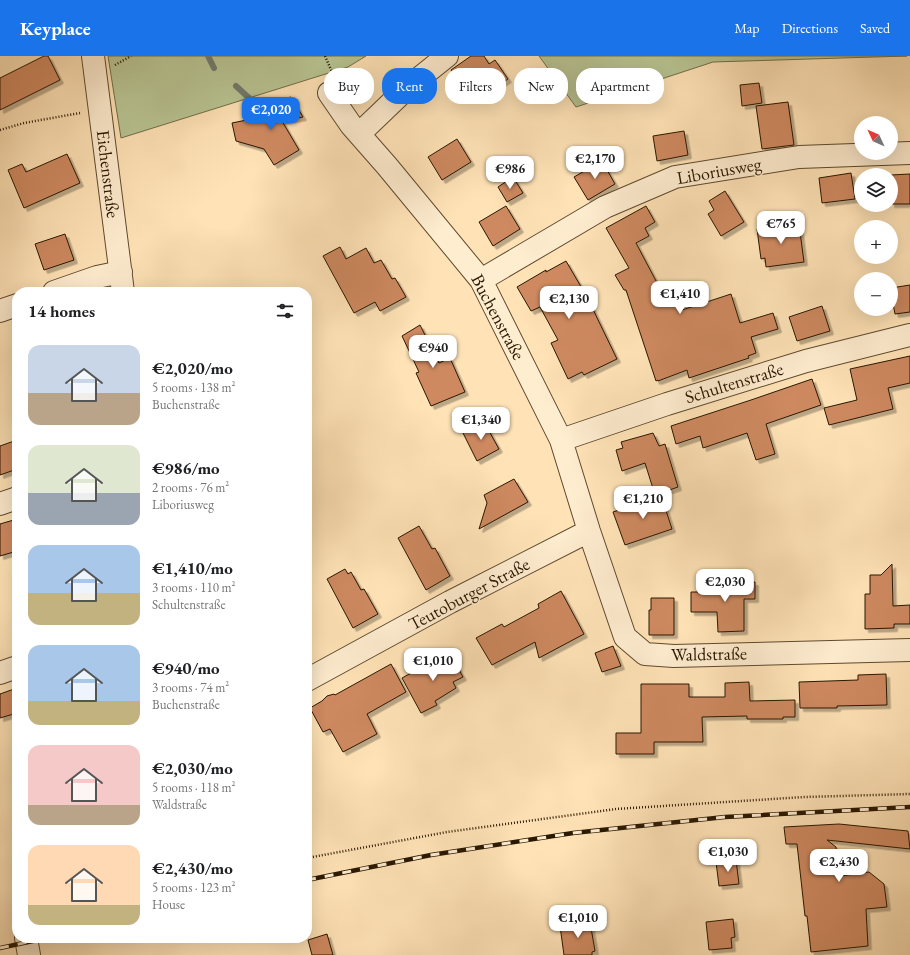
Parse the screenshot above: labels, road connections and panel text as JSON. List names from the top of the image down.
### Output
{
  "streets": {
    "street": [
      "Liboriusweg",
      "Eichenstraße",
      "Buchenstraße",
      "Schultenstraße",
      "Teutoburger Straße",
      "Waldstraße"
    ]
  },
  "crossings": [
    ["Liboriusweg", "Buchenstraße"],
    ["Buchenstraße", "Schultenstraße"],
    ["Buchenstraße", "Teutoburger Straße"],
    ["Buchenstraße", "Waldstraße"],
    ["Teutoburger Straße", "Waldstraße"]
  ],
  "north": "top left",
  "page": {
    "header": "Keyplace",
    "nav": ["Map", "Directions", "Saved"],
    "chip": [
      "Buy",
      "Rent",
      "Filters",
      "New",
      "Apartment"
    ],
    "price": [
      "€2,020",
      "€2,170",
      "€986",
      "€765",
      "€1,410",
      "€2,130",
      "€940",
      "€1,340",
      "€1,210",
      "€2,030",
      "€1,010",
      "€1,030",
      "€2,430",
      "€1,010"
    ],
    "map_buttons": ["+", "−"],
    "heading": "14 homes",
    "list": [
      {
        "name": "€2,020/mo",
        "note": "5 rooms · 138 m² · Buchenstraße"
      },
      {
        "name": "€986/mo",
        "note": "2 rooms · 76 m² · Liboriusweg"
      },
      {
        "name": "€1,410/mo",
        "note": "3 rooms · 110 m² · Schultenstraße"
      },
      {
        "name": "€940/mo",
        "note": "3 rooms · 74 m² · Buchenstraße"
      },
      {
        "name": "€2,030/mo",
        "note": "5 rooms · 118 m² · Waldstraße"
      },
      {
        "name": "€2,430/mo",
        "note": "5 rooms · 123 m² · House"
      }
    ]
  }
}
